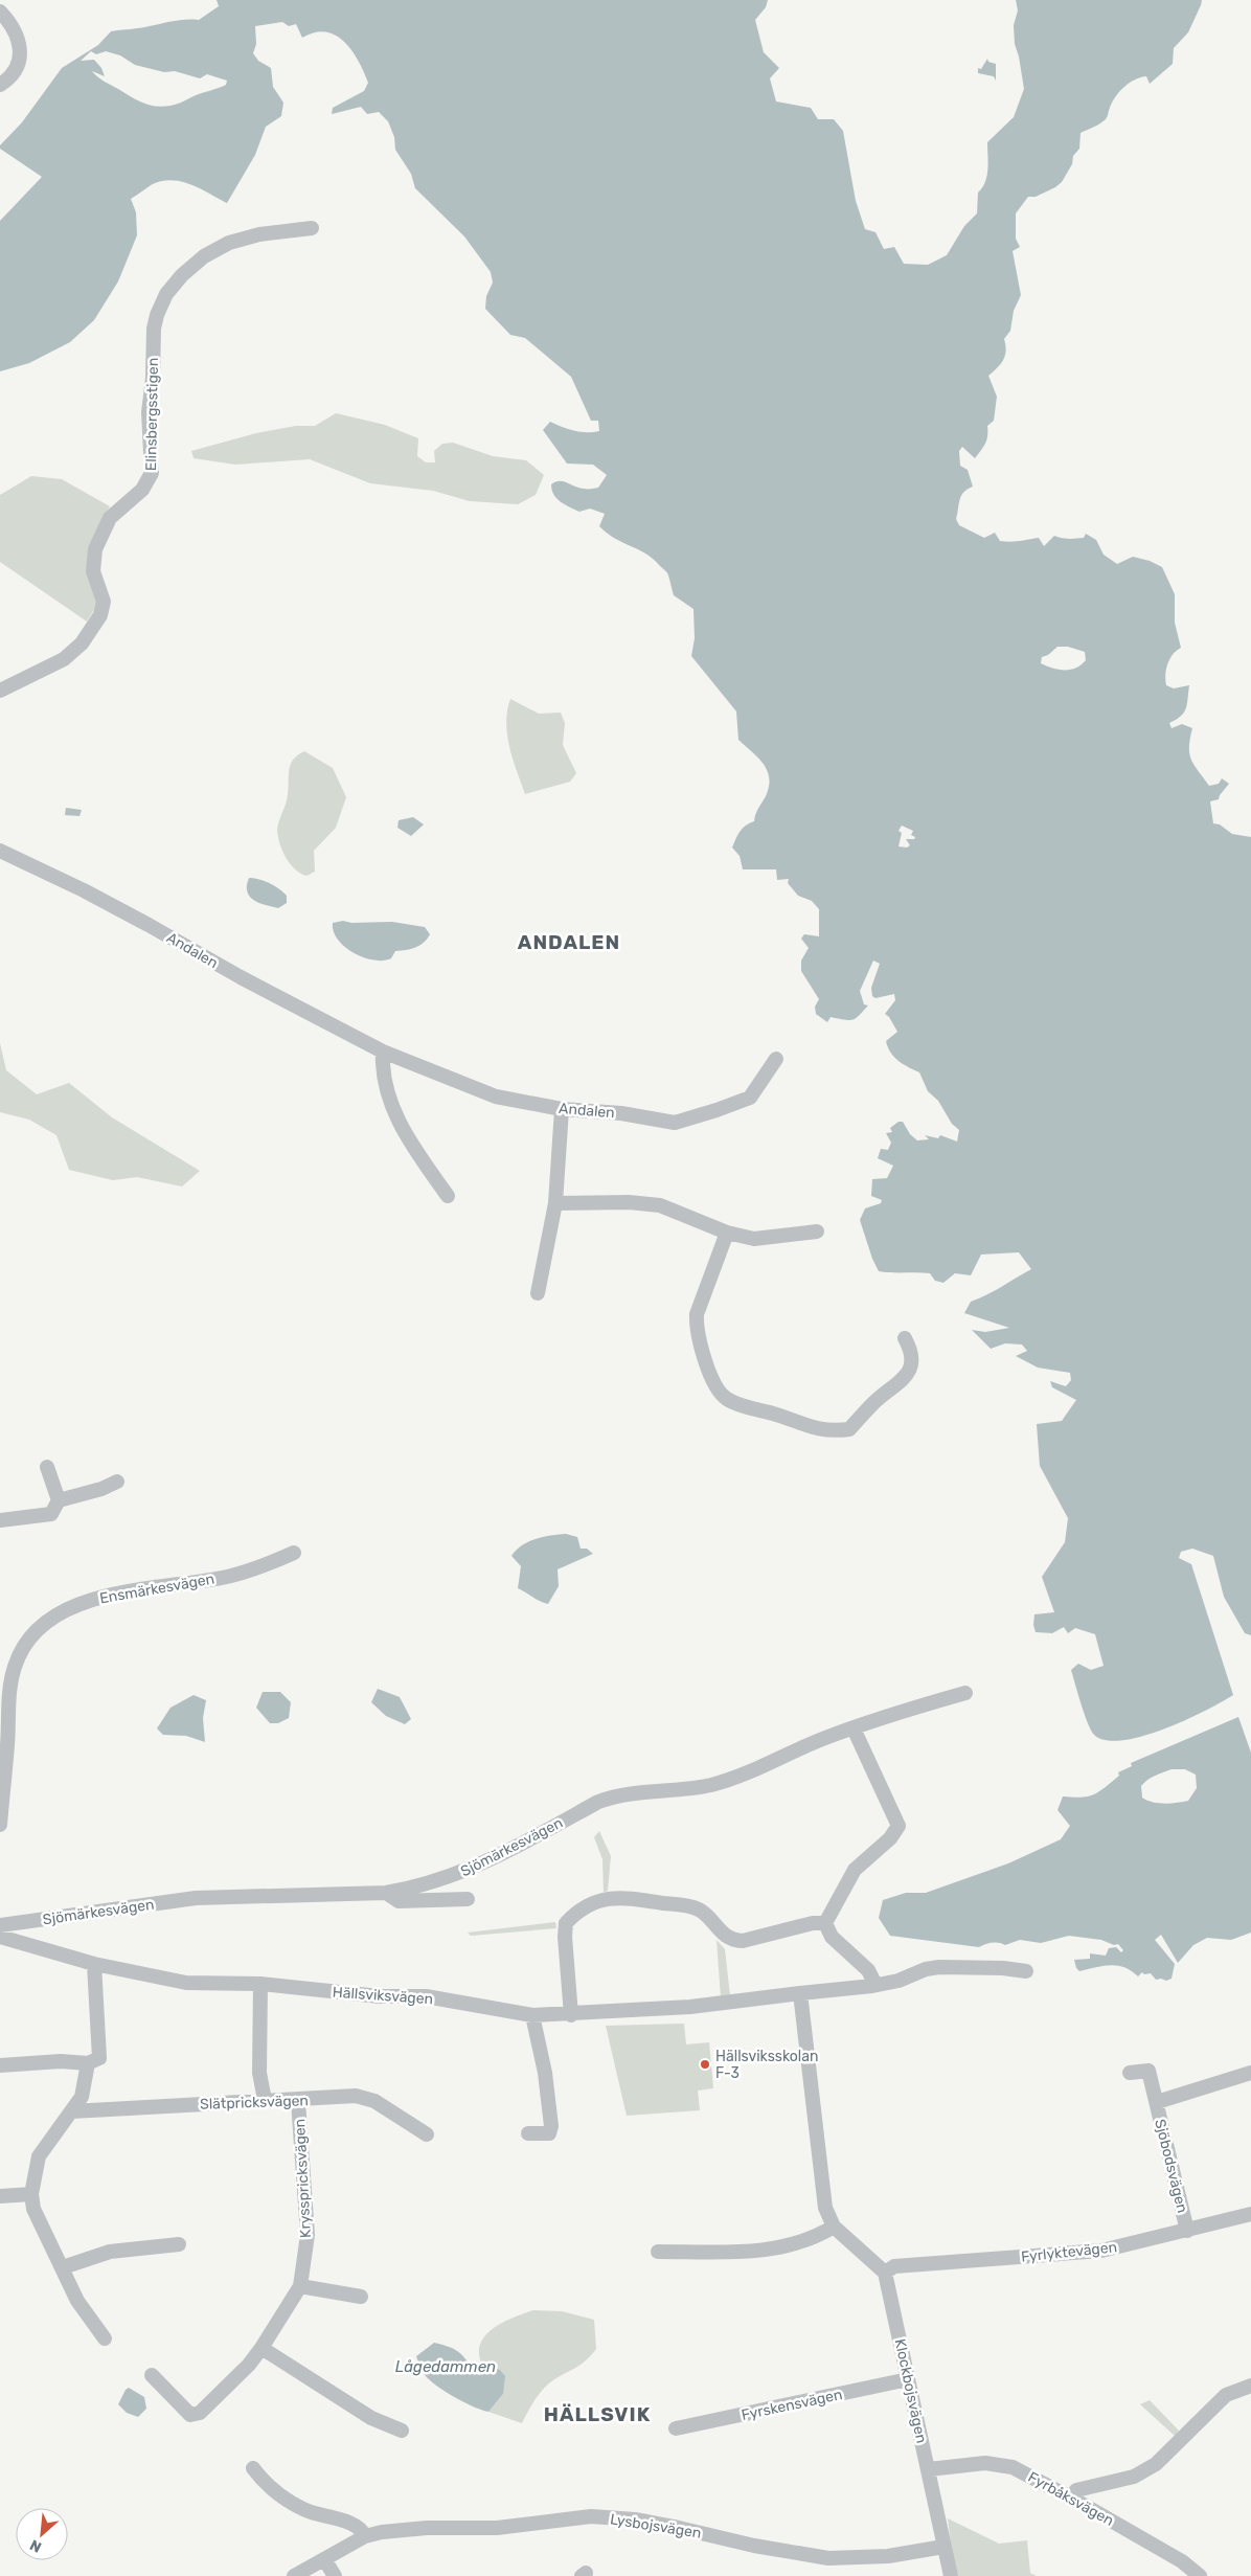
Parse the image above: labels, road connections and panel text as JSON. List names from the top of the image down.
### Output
{
  "streets": {
    "street": [
      "Elinsbergsstigen",
      "Andalen",
      "Ensmärkesvägen",
      "Sjömärkesvägen",
      "Hällsviksvägen",
      "Slätpricksvägen",
      "Sjöbodsvägen",
      "Krysspricksvägen",
      "Fyrlyktevägen",
      "Klockbojsvägen",
      "Fyrskensvägen",
      "Fyrbåksvägen",
      "Lysbojsvägen"
    ]
  },
  "crossings": [
    ["Slätpricksvägen", "Krysspricksvägen"],
    ["Sjöbodsvägen", "Fyrlyktevägen"],
    ["Fyrlyktevägen", "Klockbojsvägen"],
    ["Klockbojsvägen", "Fyrskensvägen"],
    ["Klockbojsvägen", "Fyrbåksvägen"],
    ["Klockbojsvägen", "Lysbojsvägen"]
  ],
  "districts": ["ANDALEN", "HÄLLSVIK"],
  "water": ["Lågedammen"],
  "places": ["Hällsviksskolan F-3"],
  "north": "bottom left"
}
